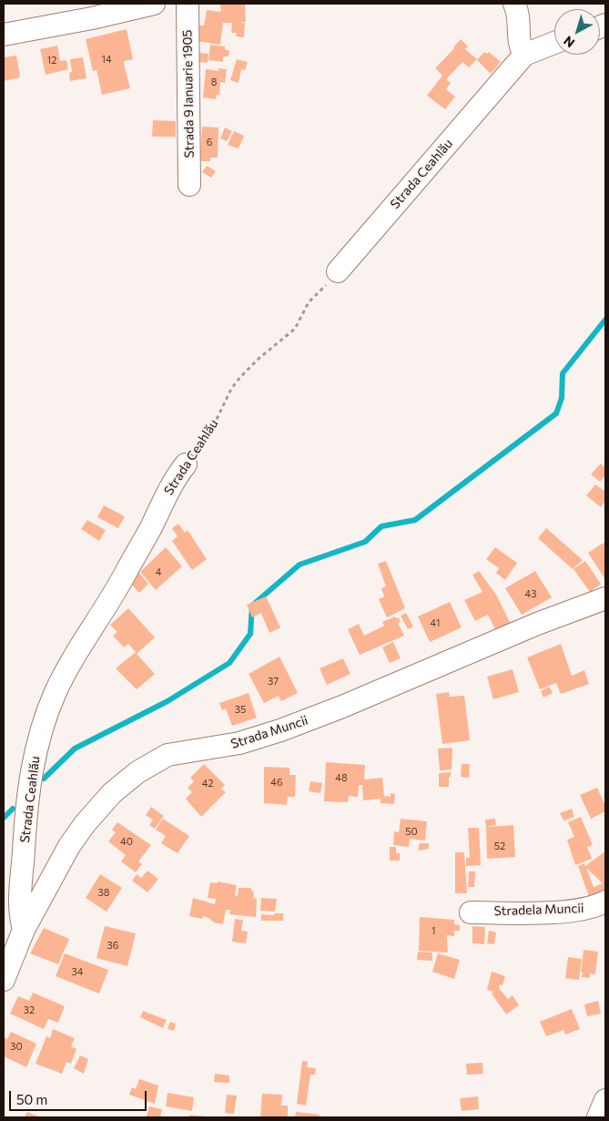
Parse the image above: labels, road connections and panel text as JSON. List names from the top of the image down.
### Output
{
  "streets": {
    "street": [
      "Strada 9 Ianuarie 1905",
      "Strada Ceahlău",
      "Strada Muncii",
      "Stradela Muncii"
    ]
  },
  "crossings": [
    ["Strada Ceahlău", "Strada Muncii"]
  ],
  "house_numbers": [
    "14",
    "12",
    "8",
    "6",
    "4",
    "43",
    "41",
    "37",
    "35",
    "48",
    "46",
    "42",
    "50",
    "40",
    "52",
    "38",
    "1",
    "36",
    "34",
    "32",
    "30"
  ],
  "scale_bar": "50 m",
  "north": "bottom left"
}
